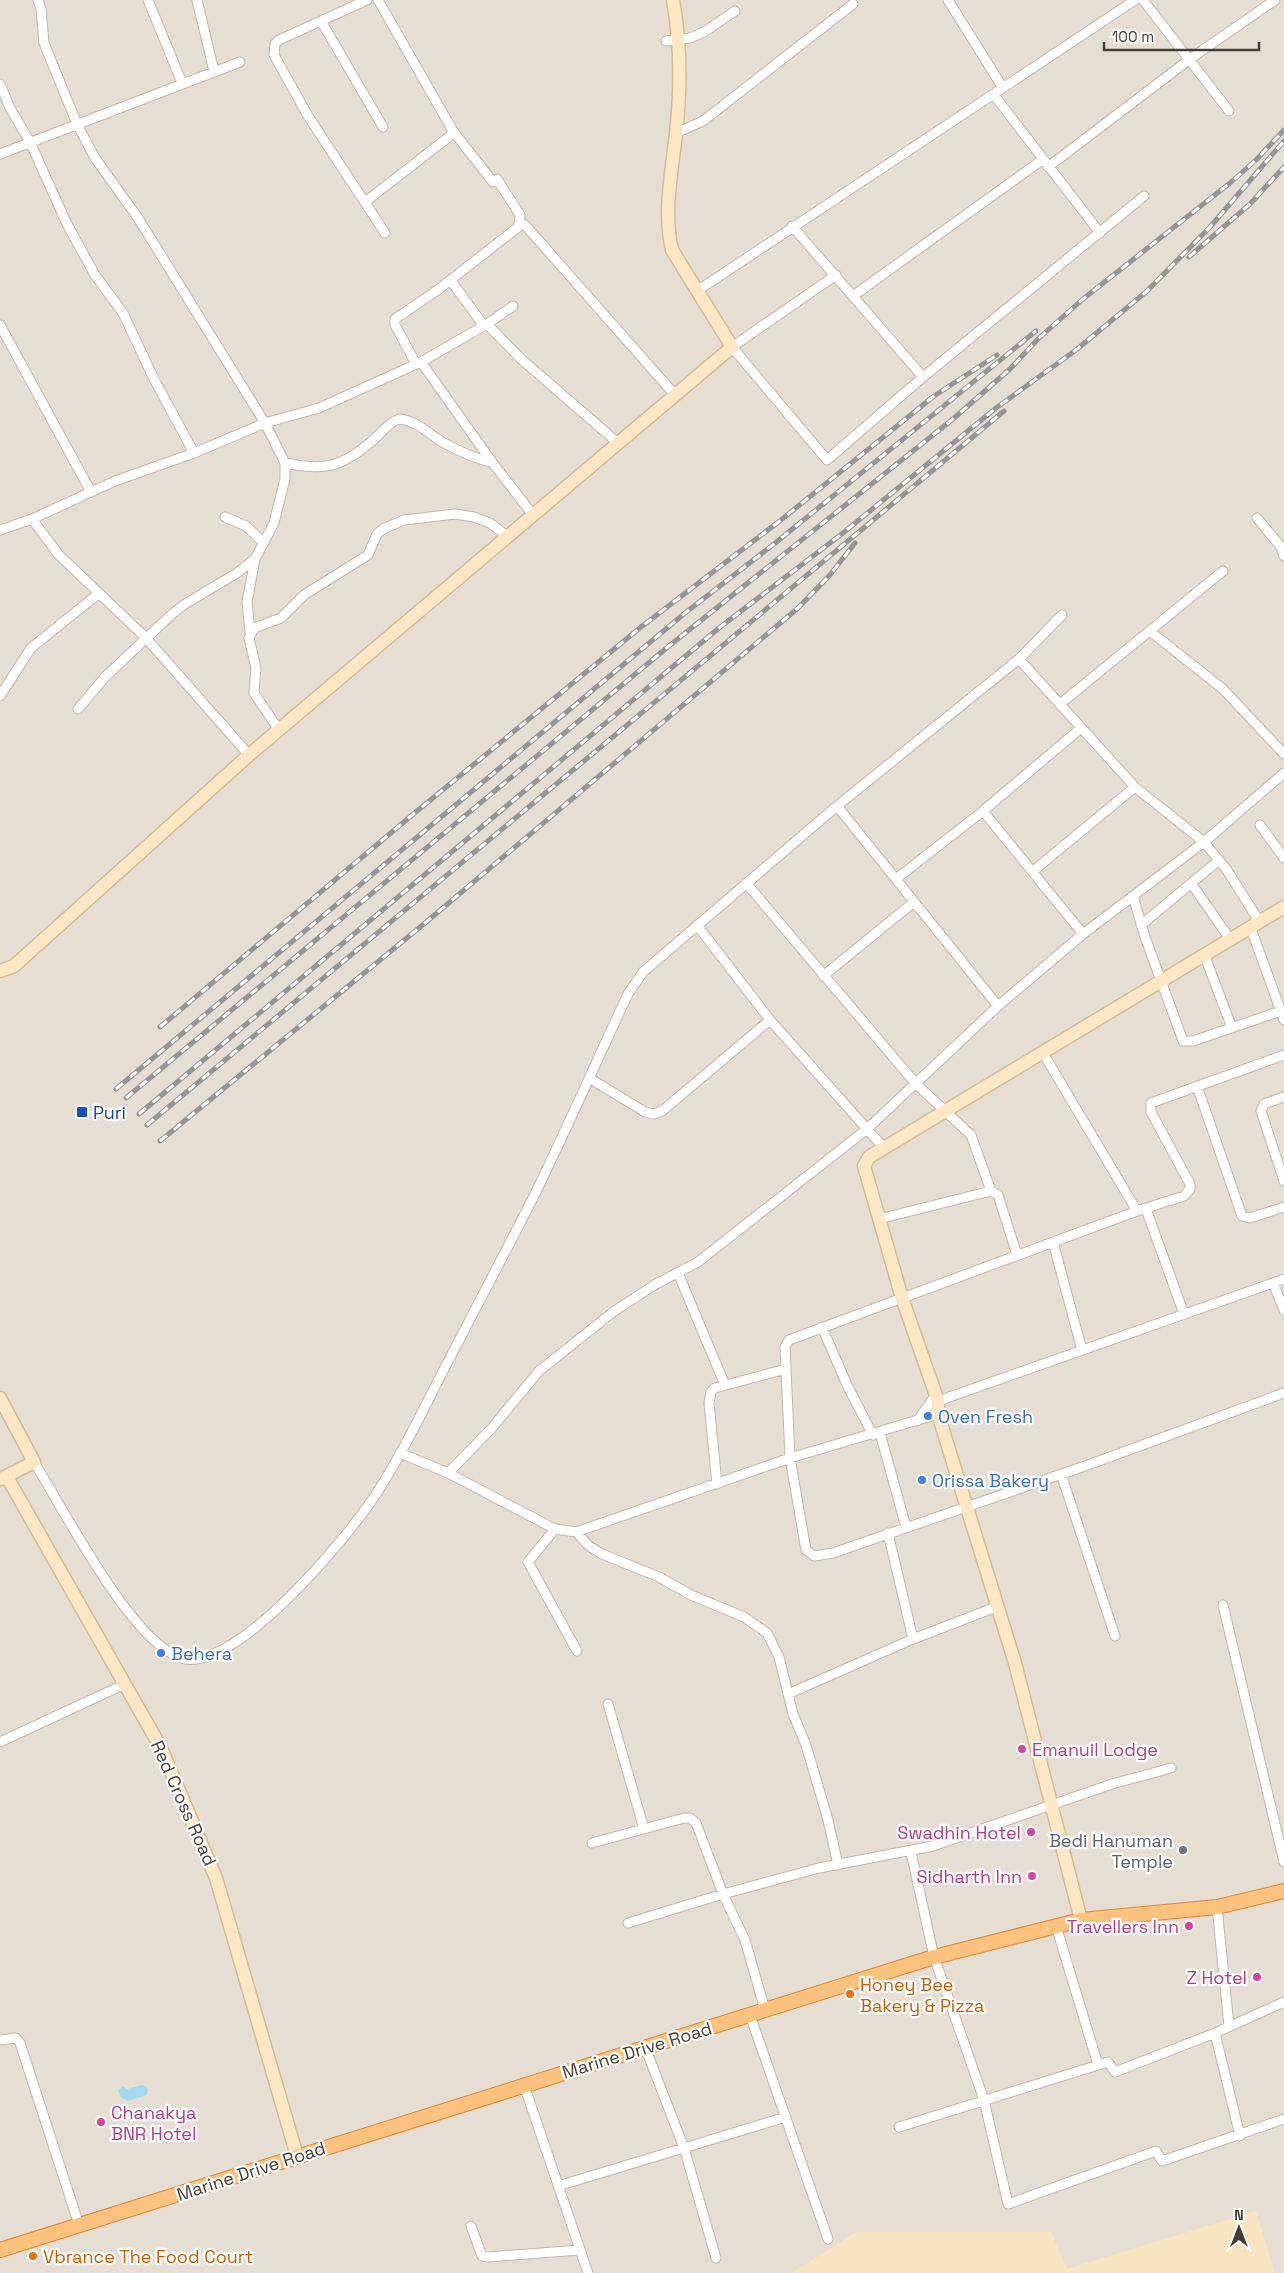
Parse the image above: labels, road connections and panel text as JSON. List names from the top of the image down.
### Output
{
  "streets": {
    "highway": ["Marine Drive Road"],
    "main road": ["Red Cross Road"]
  },
  "crossings": [
    ["Red Cross Road", "Marine Drive Road"]
  ],
  "places": {
    "transit": ["Puri"],
    "other": [
      "Oven Fresh",
      "Orissa Bakery",
      "Behera",
      "Emanuil Lodge",
      "Swadhin Hotel",
      "Bedi Hanuman Temple",
      "Sidharth Inn",
      "Travellers Inn",
      "Z Hotel",
      "Honey Bee Bakery & Pizza",
      "Chanakya BNR Hotel",
      "Vbrance The Food Court"
    ]
  },
  "scale_bar": "100 m",
  "north": "top"
}
